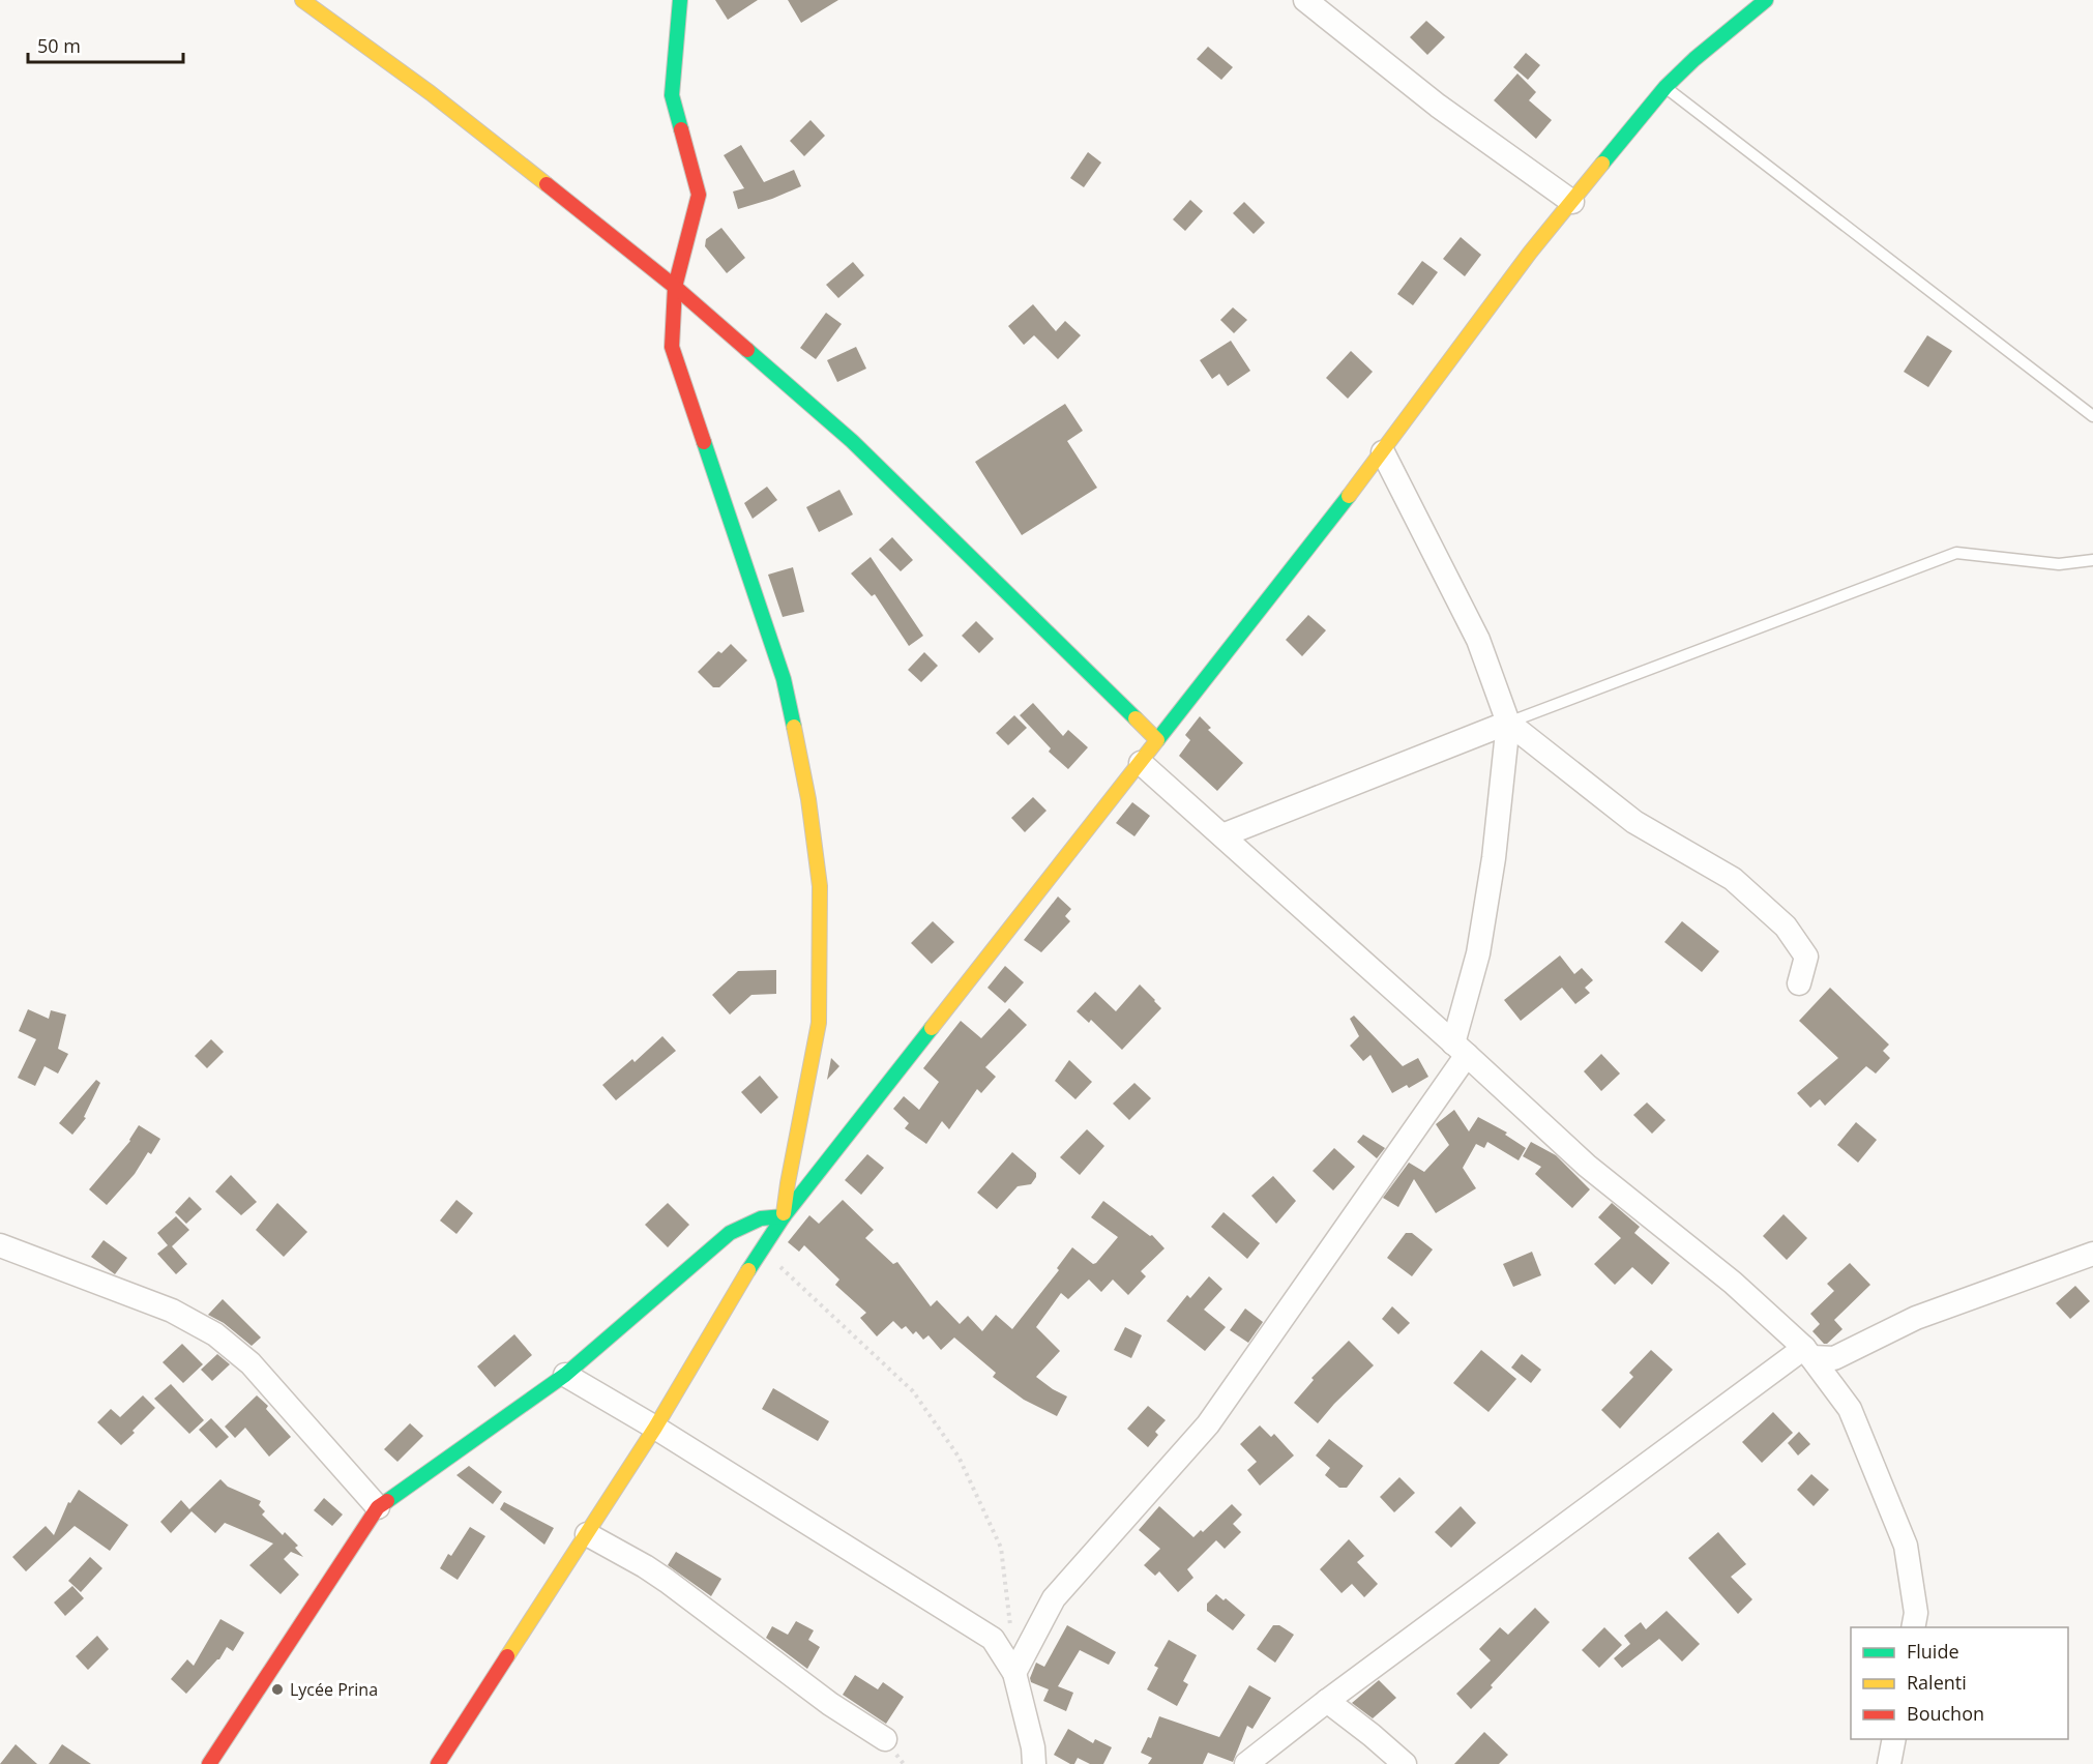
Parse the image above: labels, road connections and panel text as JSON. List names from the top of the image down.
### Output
{
  "places": ["Lycée Prina"],
  "legend": ["Fluide", "Ralenti", "Bouchon"],
  "scale_bar": "50 m"
}
